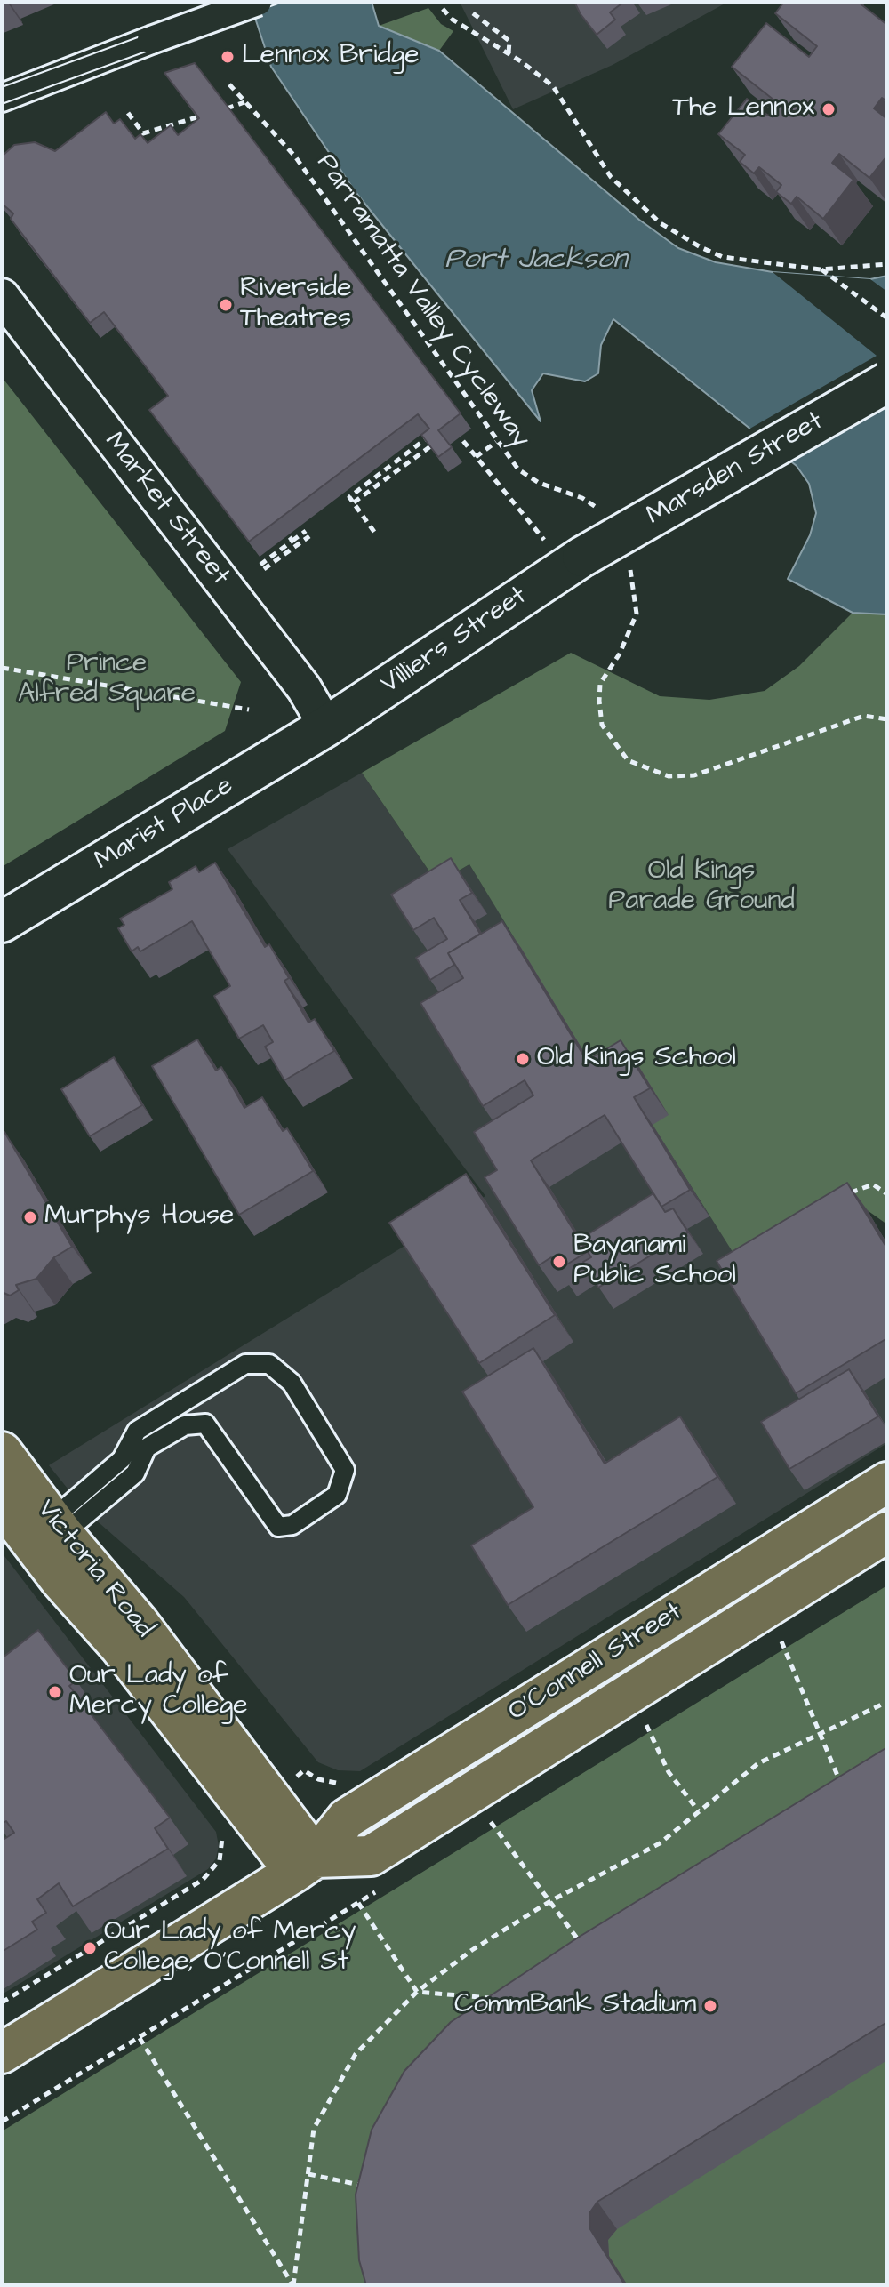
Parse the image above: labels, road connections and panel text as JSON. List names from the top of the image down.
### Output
{
  "streets": {
    "main road": ["Victoria Road", "O'Connell Street"],
    "street": [
      "Marsden Street",
      "Market Street",
      "Villiers Street",
      "Marist Place"
    ],
    "path": ["Parramatta Valley Cycleway"]
  },
  "crossings": [
    ["Marsden Street", "Villiers Street"],
    ["Market Street", "Villiers Street"],
    ["Market Street", "Marist Place"],
    ["Villiers Street", "Marist Place"],
    ["Victoria Road", "O'Connell Street"]
  ],
  "water": ["Port Jackson"],
  "parks": ["Prince Alfred Square", "Old Kings Parade Ground"],
  "places": [
    "Lennox Bridge",
    "The Lennox",
    "Riverside Theatres",
    "Old Kings School",
    "Murphys House",
    "Bayanami Public School",
    "Our Lady of Mercy College",
    "Our Lady of Mercy College, O'Connell St",
    "CommBank Stadium"
  ]
}
